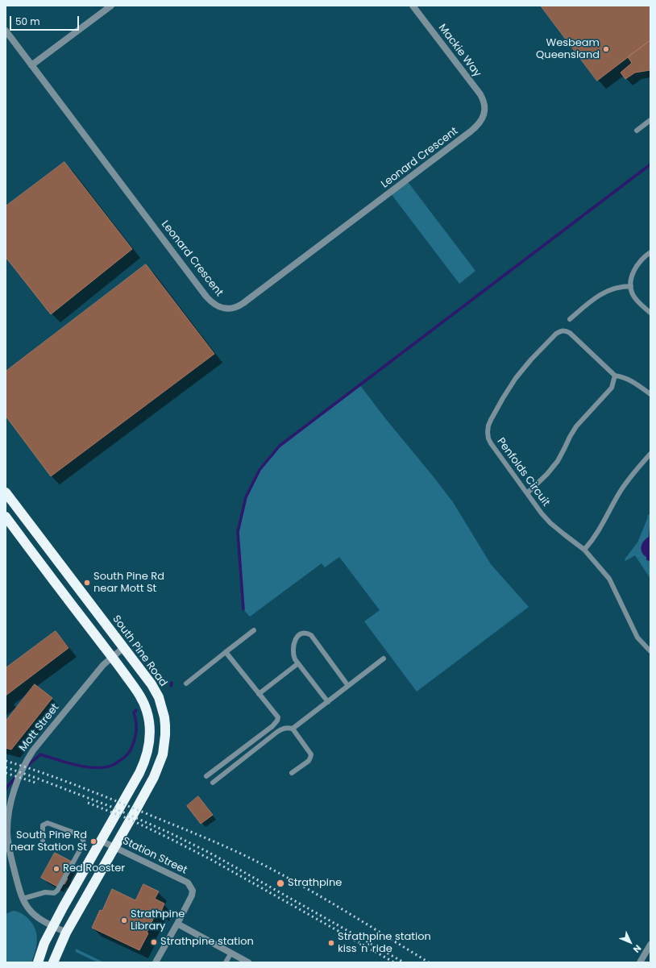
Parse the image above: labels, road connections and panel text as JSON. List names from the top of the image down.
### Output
{
  "streets": {
    "highway": ["South Pine Road"],
    "street": [
      "Mackie Way",
      "Leonard Crescent",
      "Mott Street",
      "Station Street"
    ],
    "lane": ["Penfolds Circuit"]
  },
  "crossings": [
    ["Mackie Way", "Leonard Crescent"],
    ["South Pine Road", "Mott Street"],
    ["South Pine Road", "Station Street"]
  ],
  "places": [
    "Wesbeam Queensland",
    "South Pine Rd near Mott St",
    "South Pine Rd near Station St",
    "Red Rooster",
    "Strathpine",
    "Strathpine Library",
    "Strathpine station",
    "Strathpine station kiss 'n' ride"
  ],
  "scale_bar": "50 m",
  "north": "bottom right"
}
